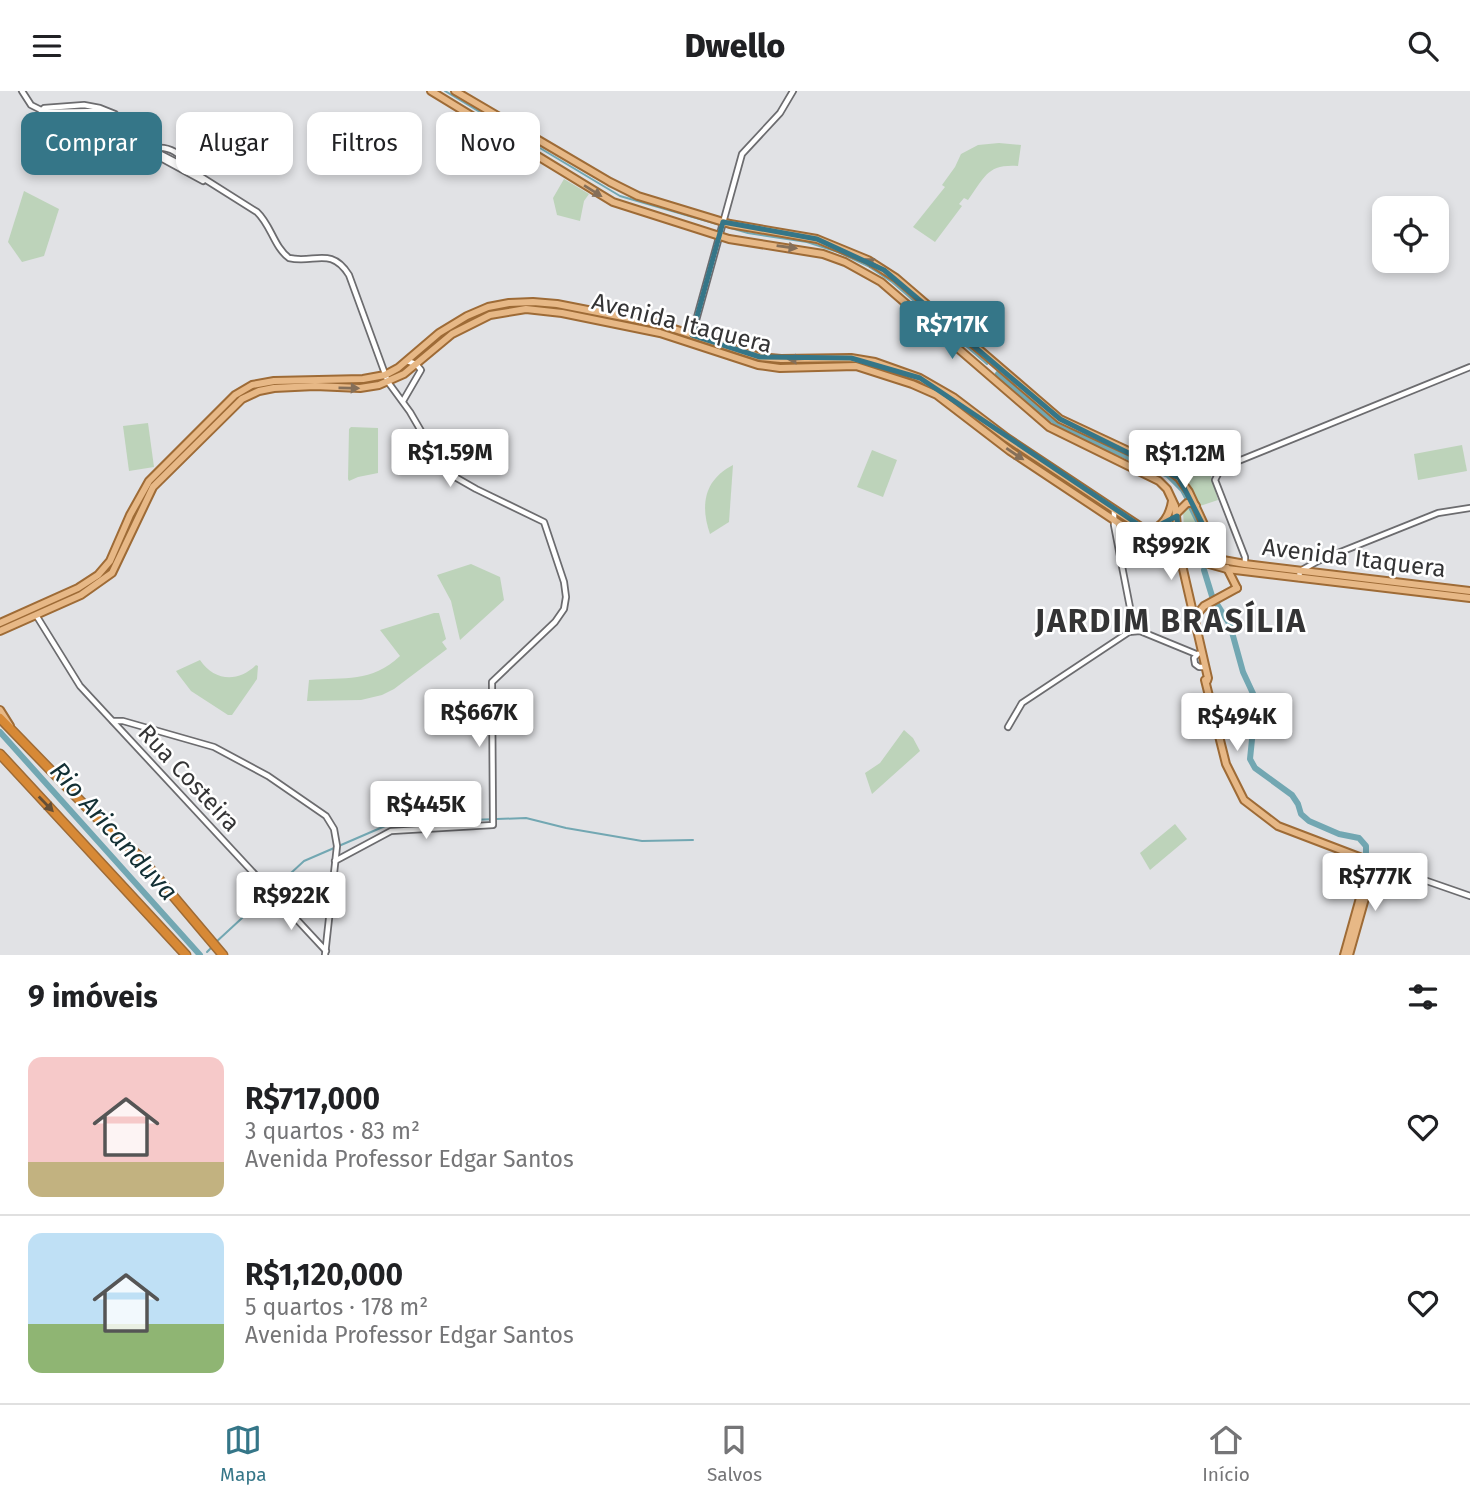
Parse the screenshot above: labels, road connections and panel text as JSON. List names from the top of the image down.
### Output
{
  "streets": {
    "main road": ["Avenida Itaquera"],
    "street": ["Rua Costeira"]
  },
  "crossings": [
    ["Avenida Itaquera", "Rua Costeira"]
  ],
  "districts": ["JARDIM BRASÍLIA"],
  "water": ["Rio Aricanduva"],
  "page": {
    "header": "Dwello",
    "chip": [
      "Comprar",
      "Alugar",
      "Filtros",
      "Novo"
    ],
    "price": [
      "R$717K",
      "R$1.59M",
      "R$1.12M",
      "R$992K",
      "R$667K",
      "R$494K",
      "R$445K",
      "R$777K",
      "R$922K"
    ],
    "heading": "9 imóveis",
    "list": [
      {
        "name": "R$717,000",
        "note": "3 quartos · 83 m² · Avenida Professor Edgar Santos"
      },
      {
        "name": "R$1,120,000",
        "note": "5 quartos · 178 m² · Avenida Professor Edgar Santos"
      }
    ],
    "tabs": ["Mapa", "Salvos", "Início"]
  }
}
